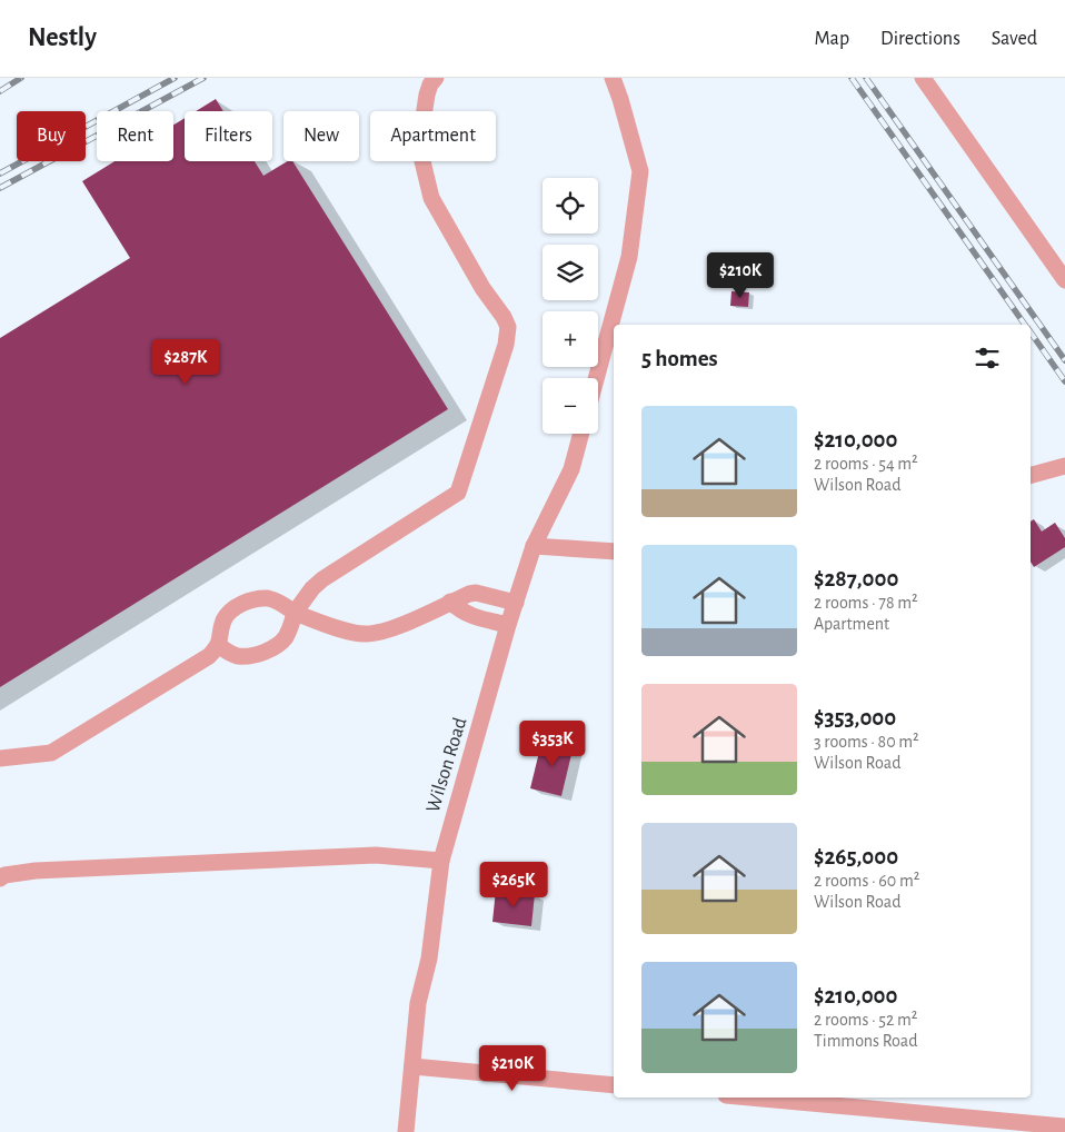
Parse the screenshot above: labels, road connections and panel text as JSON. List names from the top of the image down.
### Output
{
  "streets": {
    "street": ["Wilson Road"]
  },
  "page": {
    "header": "Nestly",
    "nav": ["Map", "Directions", "Saved"],
    "chip": [
      "Buy",
      "Rent",
      "Filters",
      "New",
      "Apartment"
    ],
    "map_buttons": ["+", "−"],
    "price": [
      "$210K",
      "$287K",
      "$353K",
      "$265K",
      "$210K"
    ],
    "heading": "5 homes",
    "list": [
      {
        "name": "$210,000",
        "note": "2 rooms · 54 m² · Wilson Road"
      },
      {
        "name": "$287,000",
        "note": "2 rooms · 78 m² · Apartment"
      },
      {
        "name": "$353,000",
        "note": "3 rooms · 80 m² · Wilson Road"
      },
      {
        "name": "$265,000",
        "note": "2 rooms · 60 m² · Wilson Road"
      },
      {
        "name": "$210,000",
        "note": "2 rooms · 52 m² · Timmons Road"
      }
    ]
  }
}
